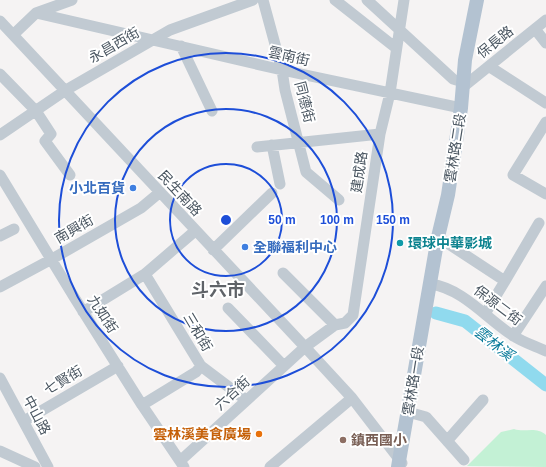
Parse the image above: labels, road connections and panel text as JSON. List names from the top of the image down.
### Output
{
  "streets": {
    "main road": ["雲林路二段", "雲林路一段"],
    "street": [
      "保長路",
      "永昌西街",
      "雲南街",
      "同德街",
      "建成路",
      "民生南路",
      "南興街",
      "保源二街",
      "九如街",
      "三和街",
      "七賢街",
      "六合街",
      "中山路"
    ]
  },
  "crossings": [
    ["保長路", "雲林路二段"],
    ["永昌西街", "雲南街"],
    ["永昌西街", "民生南路"],
    ["雲南街", "同德街"],
    ["雲南街", "雲林路二段"],
    ["雲南街", "建成路"],
    ["雲林路二段", "保源二街"],
    ["雲林路二段", "雲林路一段"],
    ["建成路", "民生南路"],
    ["建成路", "六合街"],
    ["民生南路", "南興街"],
    ["民生南路", "雲林路一段"],
    ["民生南路", "六合街"],
    ["南興街", "九如街"],
    ["保源二街", "雲林路一段"],
    ["九如街", "三和街"],
    ["九如街", "七賢街"],
    ["九如街", "六合街"],
    ["七賢街", "中山路"]
  ],
  "districts": ["斗六市"],
  "water": ["雲林溪"],
  "places": [
    "小北百貨",
    "環球中華影城",
    "全聯福利中心",
    "雲林溪美食廣場",
    "鎮西國小"
  ],
  "rings": ["50 m", "100 m", "150 m"]
}
